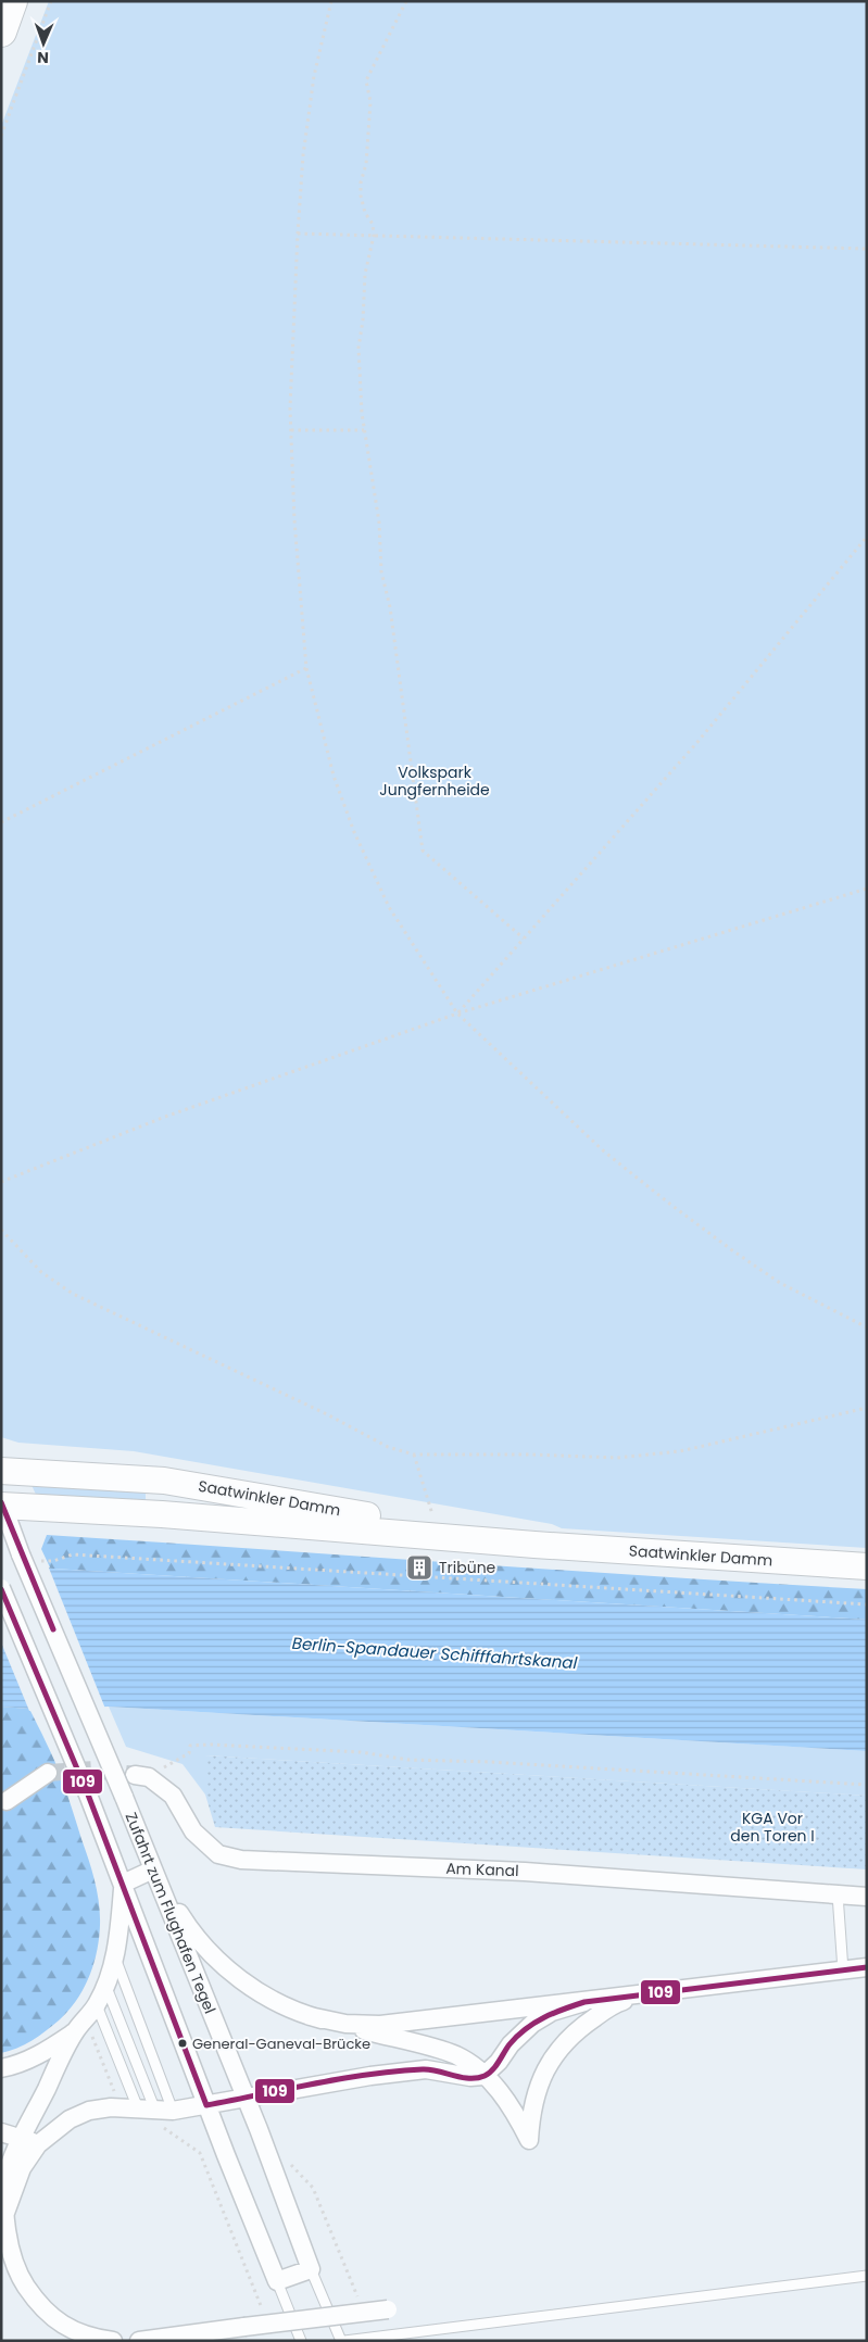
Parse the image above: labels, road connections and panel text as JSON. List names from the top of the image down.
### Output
{
  "streets": {
    "main road": ["Saatwinkler Damm"],
    "street": ["Am Kanal", "Zufahrt zum Flughafen Tegel"]
  },
  "water": ["Berlin-Spandauer Schifffahrtskanal"],
  "parks": ["Volkspark Jungfernheide", "KGA Vor den Toren I"],
  "places": {
    "building": ["Tribüne"],
    "other": ["General-Ganeval-Brücke"]
  },
  "lines": ["transit line 109"],
  "north": "bottom"
}
